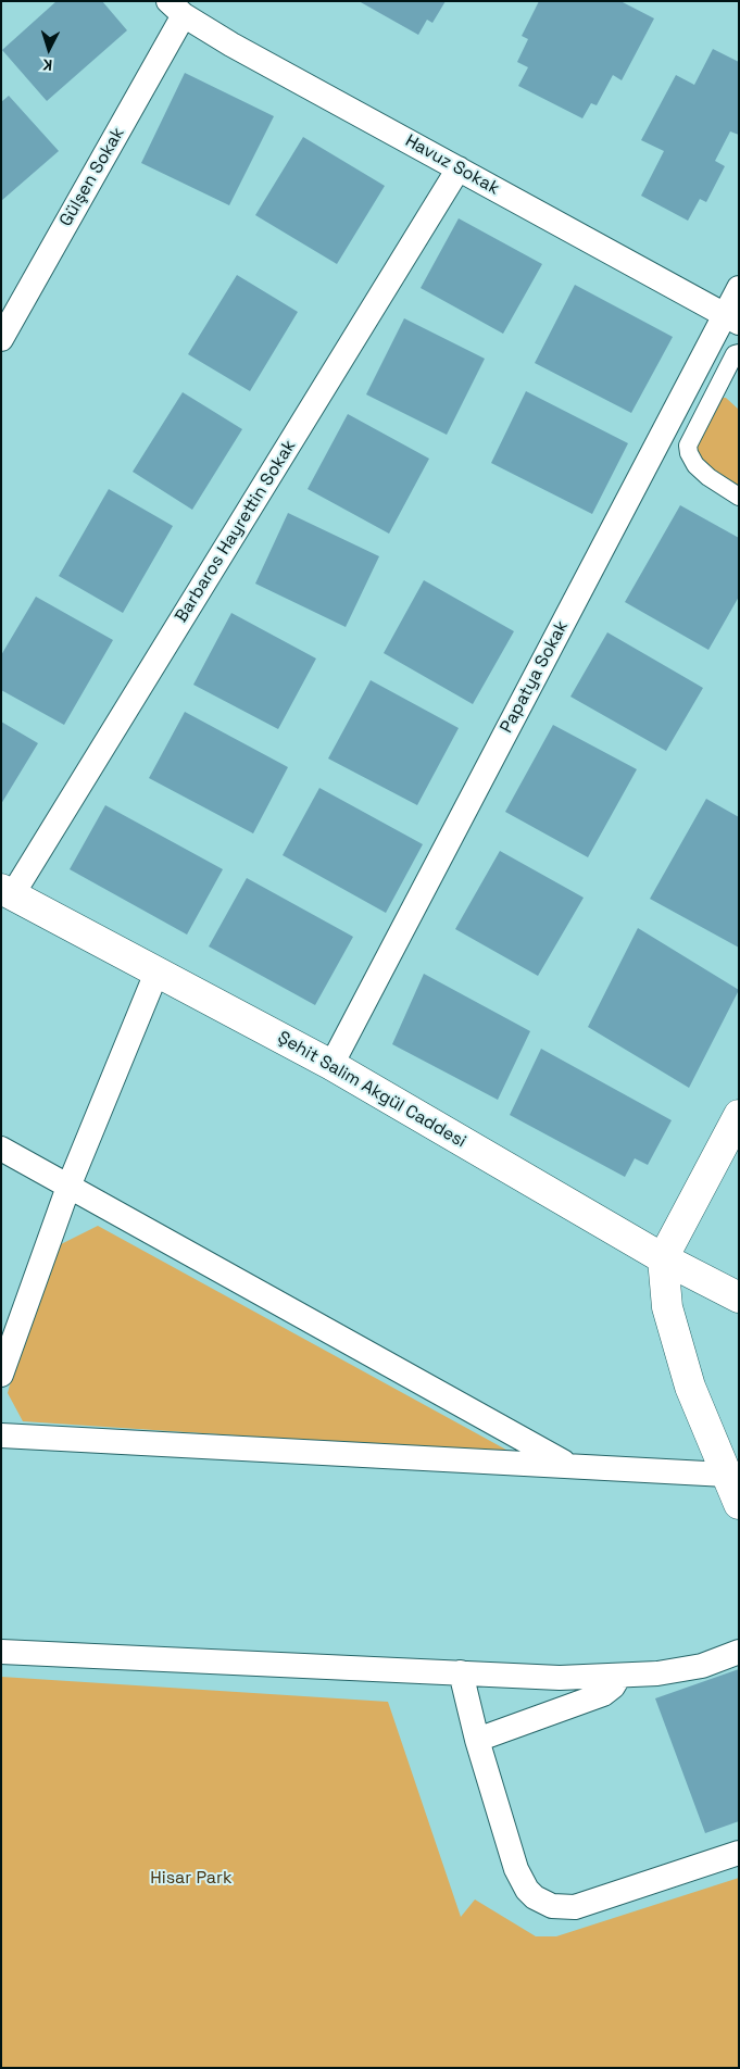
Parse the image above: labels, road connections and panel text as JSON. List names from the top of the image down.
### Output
{
  "streets": {
    "main road": ["Şehit Salim Akgül Caddesi"],
    "street": [
      "Havuz Sokak",
      "Gülşen Sokak",
      "Barbaros Hayrettin Sokak",
      "Papatya Sokak"
    ]
  },
  "crossings": [
    ["Havuz Sokak", "Gülşen Sokak"],
    ["Havuz Sokak", "Barbaros Hayrettin Sokak"],
    ["Havuz Sokak", "Papatya Sokak"],
    ["Barbaros Hayrettin Sokak", "Şehit Salim Akgül Caddesi"],
    ["Papatya Sokak", "Şehit Salim Akgül Caddesi"]
  ],
  "parks": ["Hisar Park"],
  "north": "bottom"
}
